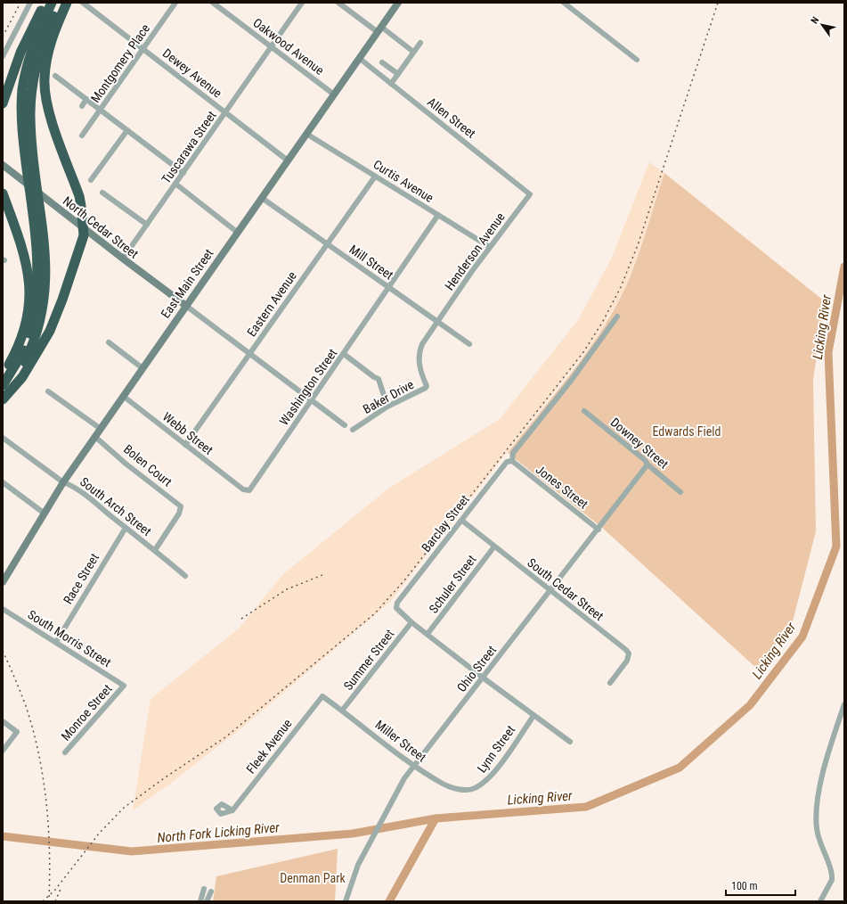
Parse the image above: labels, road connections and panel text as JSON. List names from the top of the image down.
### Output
{
  "streets": {
    "main road": ["North Cedar Street", "East Main Street"],
    "street": [
      "Oakwood Avenue",
      "Montgomery Place",
      "Dewey Avenue",
      "Allen Street",
      "Tuscarawa Street",
      "Curtis Avenue",
      "Henderson Avenue",
      "Mill Street",
      "Eastern Avenue",
      "Washington Street",
      "Baker Drive",
      "Webb Street",
      "Downey Street",
      "Bolen Court",
      "Jones Street",
      "South Arch Street",
      "Barclay Street",
      "Race Street",
      "Schuler Street",
      "South Cedar Street",
      "South Morris Street",
      "Summer Street",
      "Ohio Street",
      "Monroe Street",
      "Miller Street",
      "Fleek Avenue",
      "Lynn Street"
    ]
  },
  "crossings": [
    ["Oakwood Avenue", "Tuscarawa Street"],
    ["Oakwood Avenue", "East Main Street"],
    ["Montgomery Place", "Dewey Avenue"],
    ["Dewey Avenue", "Tuscarawa Street"],
    ["Dewey Avenue", "East Main Street"],
    ["Allen Street", "Henderson Avenue"],
    ["Allen Street", "East Main Street"],
    ["Tuscarawa Street", "North Cedar Street"],
    ["Curtis Avenue", "Henderson Avenue"],
    ["Curtis Avenue", "East Main Street"],
    ["Curtis Avenue", "Eastern Avenue"],
    ["Curtis Avenue", "Washington Street"],
    ["North Cedar Street", "East Main Street"],
    ["Henderson Avenue", "Mill Street"],
    ["Henderson Avenue", "Baker Drive"],
    ["Mill Street", "East Main Street"],
    ["Mill Street", "Eastern Avenue"],
    ["Mill Street", "Washington Street"],
    ["Mill Street", "Baker Drive"],
    ["East Main Street", "Webb Street"],
    ["East Main Street", "Bolen Court"],
    ["East Main Street", "South Arch Street"],
    ["Eastern Avenue", "Webb Street"],
    ["Washington Street", "Webb Street"],
    ["Downey Street", "Ohio Street"],
    ["Bolen Court", "South Arch Street"],
    ["Jones Street", "Barclay Street"],
    ["Jones Street", "Ohio Street"],
    ["South Arch Street", "Race Street"],
    ["Barclay Street", "South Cedar Street"],
    ["Barclay Street", "Summer Street"],
    ["Race Street", "South Morris Street"],
    ["Schuler Street", "South Cedar Street"],
    ["South Cedar Street", "Ohio Street"],
    ["South Morris Street", "Monroe Street"],
    ["Summer Street", "Miller Street"],
    ["Ohio Street", "Miller Street"],
    ["Miller Street", "Fleek Avenue"],
    ["Miller Street", "Lynn Street"]
  ],
  "water": ["Licking River", "North Fork Licking River"],
  "parks": ["Edwards Field", "Denman Park"],
  "scale_bar": "100 m",
  "north": "top left"
}
